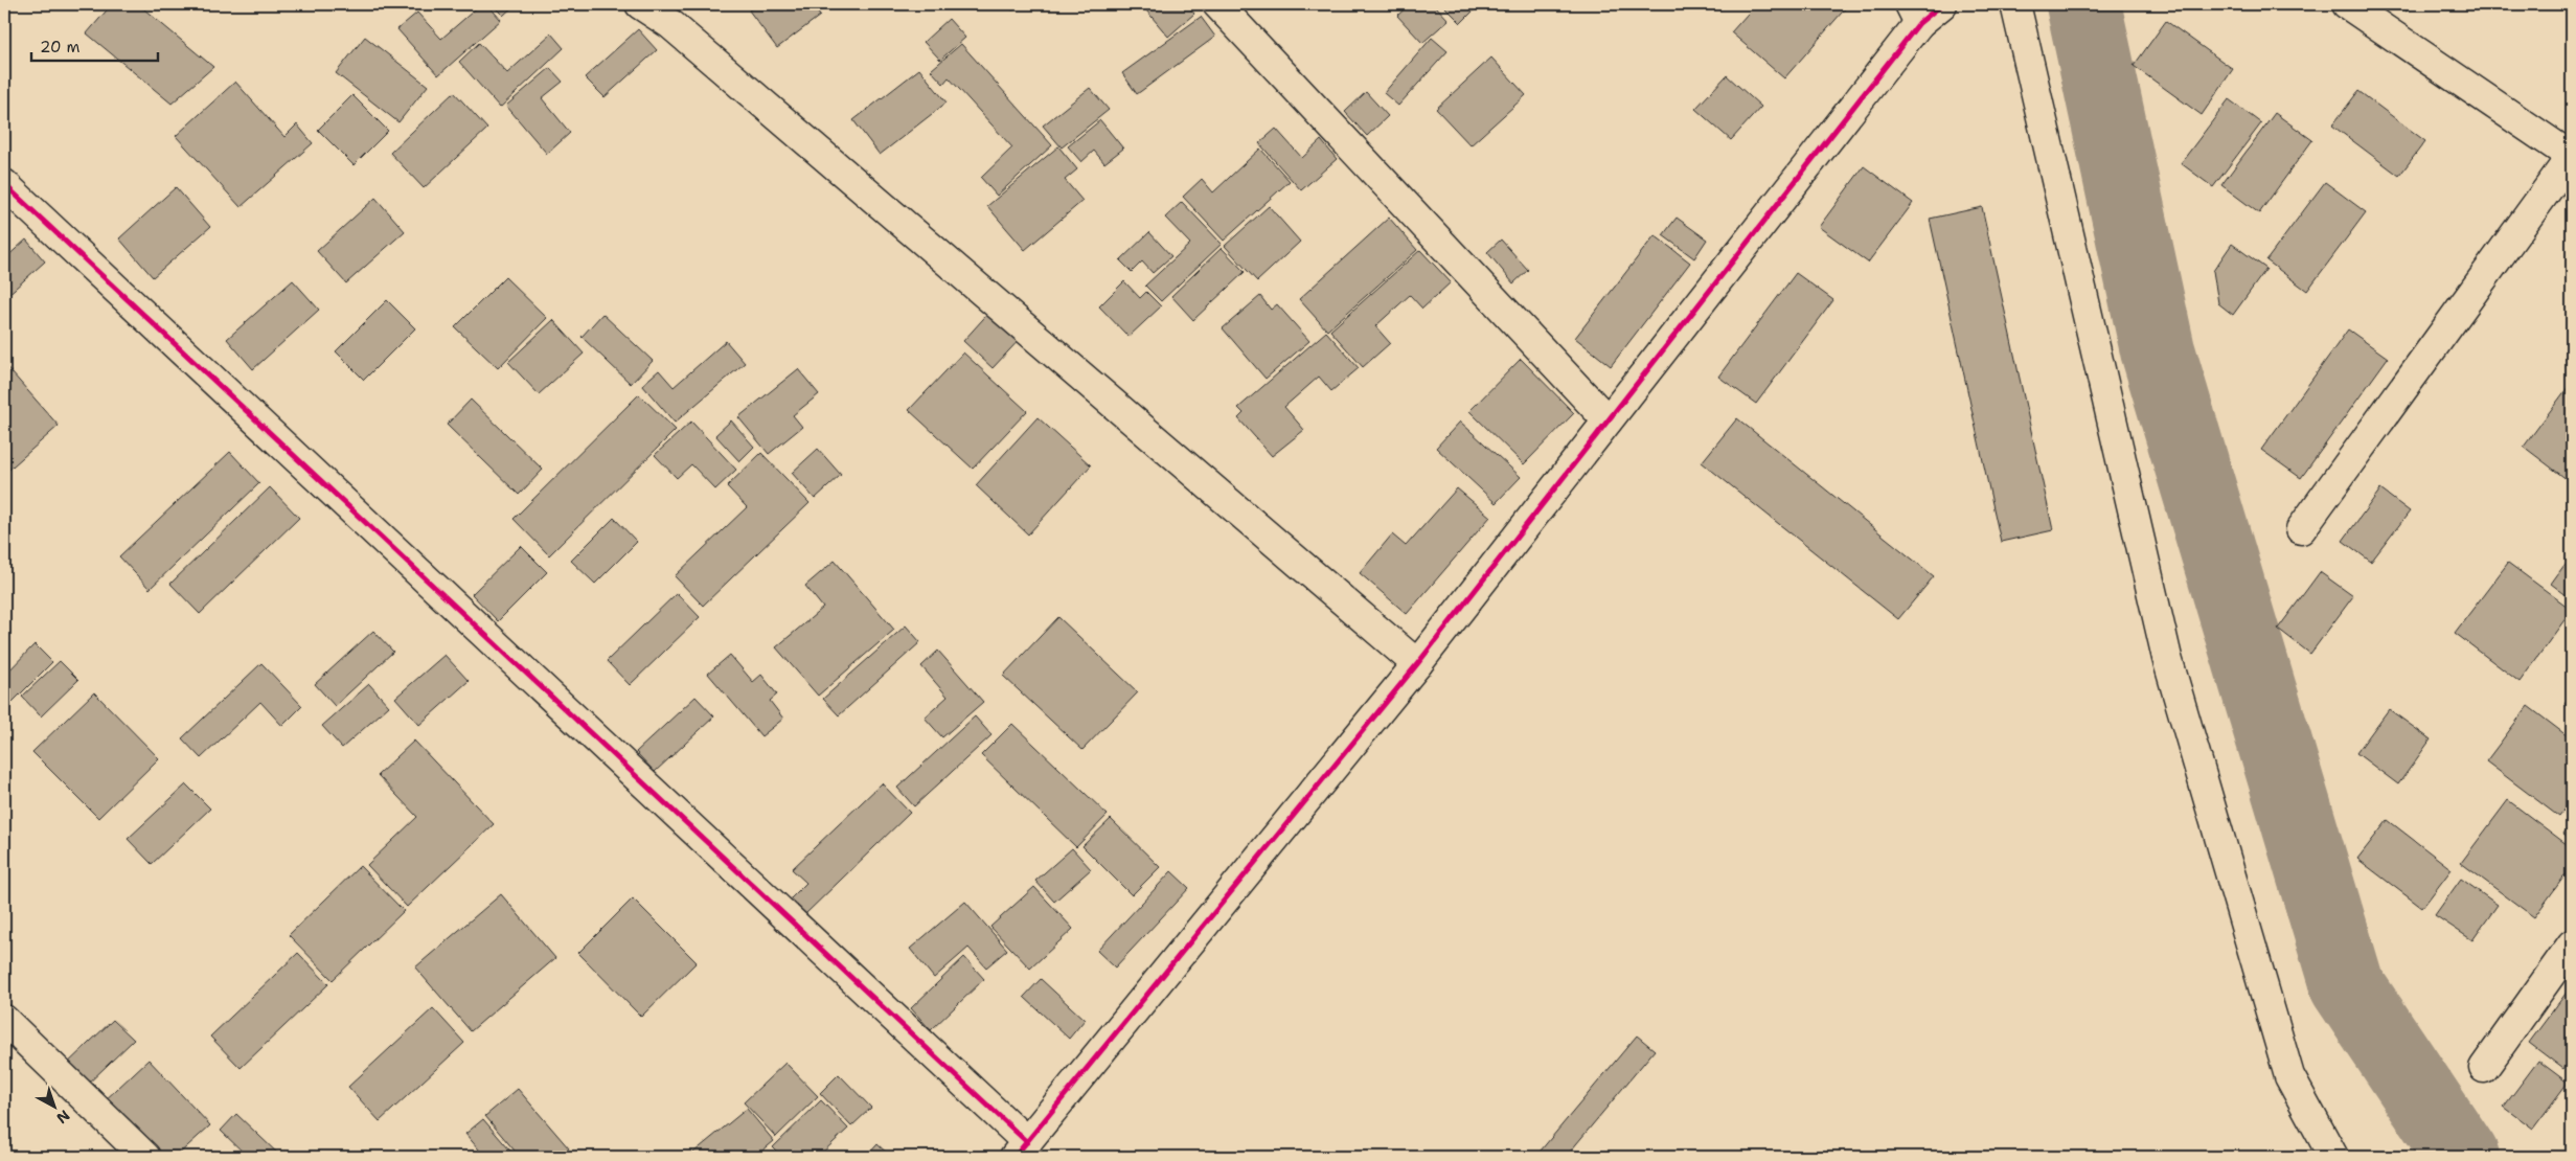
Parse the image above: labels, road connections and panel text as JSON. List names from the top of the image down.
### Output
{
  "scale_bar": "20 m",
  "north": "bottom right"
}
